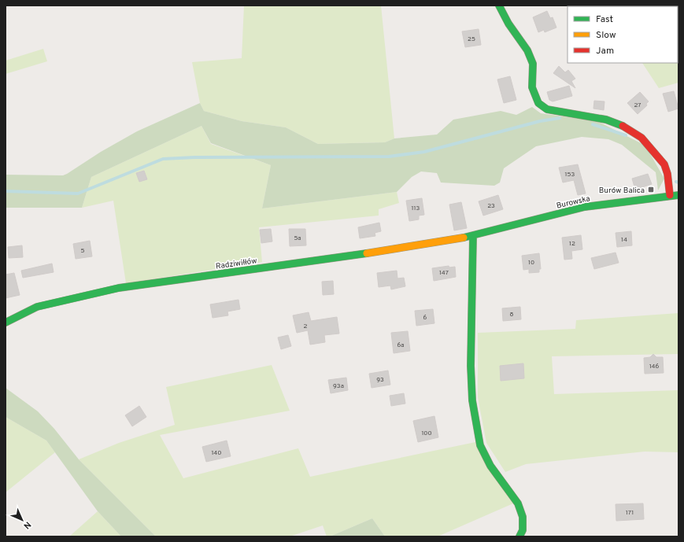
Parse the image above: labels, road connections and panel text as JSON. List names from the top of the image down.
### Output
{
  "streets": {
    "street": ["Burowska", "Radziwiłłów"]
  },
  "crossings": [
    ["Burowska", "Radziwiłłów"]
  ],
  "places": {
    "transit": ["Burów Balica"]
  },
  "house_numbers": [
    "25",
    "27",
    "153",
    "23",
    "113",
    "5a",
    "14",
    "12",
    "5",
    "10",
    "147",
    "8",
    "6",
    "2",
    "6a",
    "146",
    "93",
    "93a",
    "100",
    "140",
    "171"
  ],
  "legend": ["Fast", "Slow", "Jam"],
  "north": "bottom right"
}
